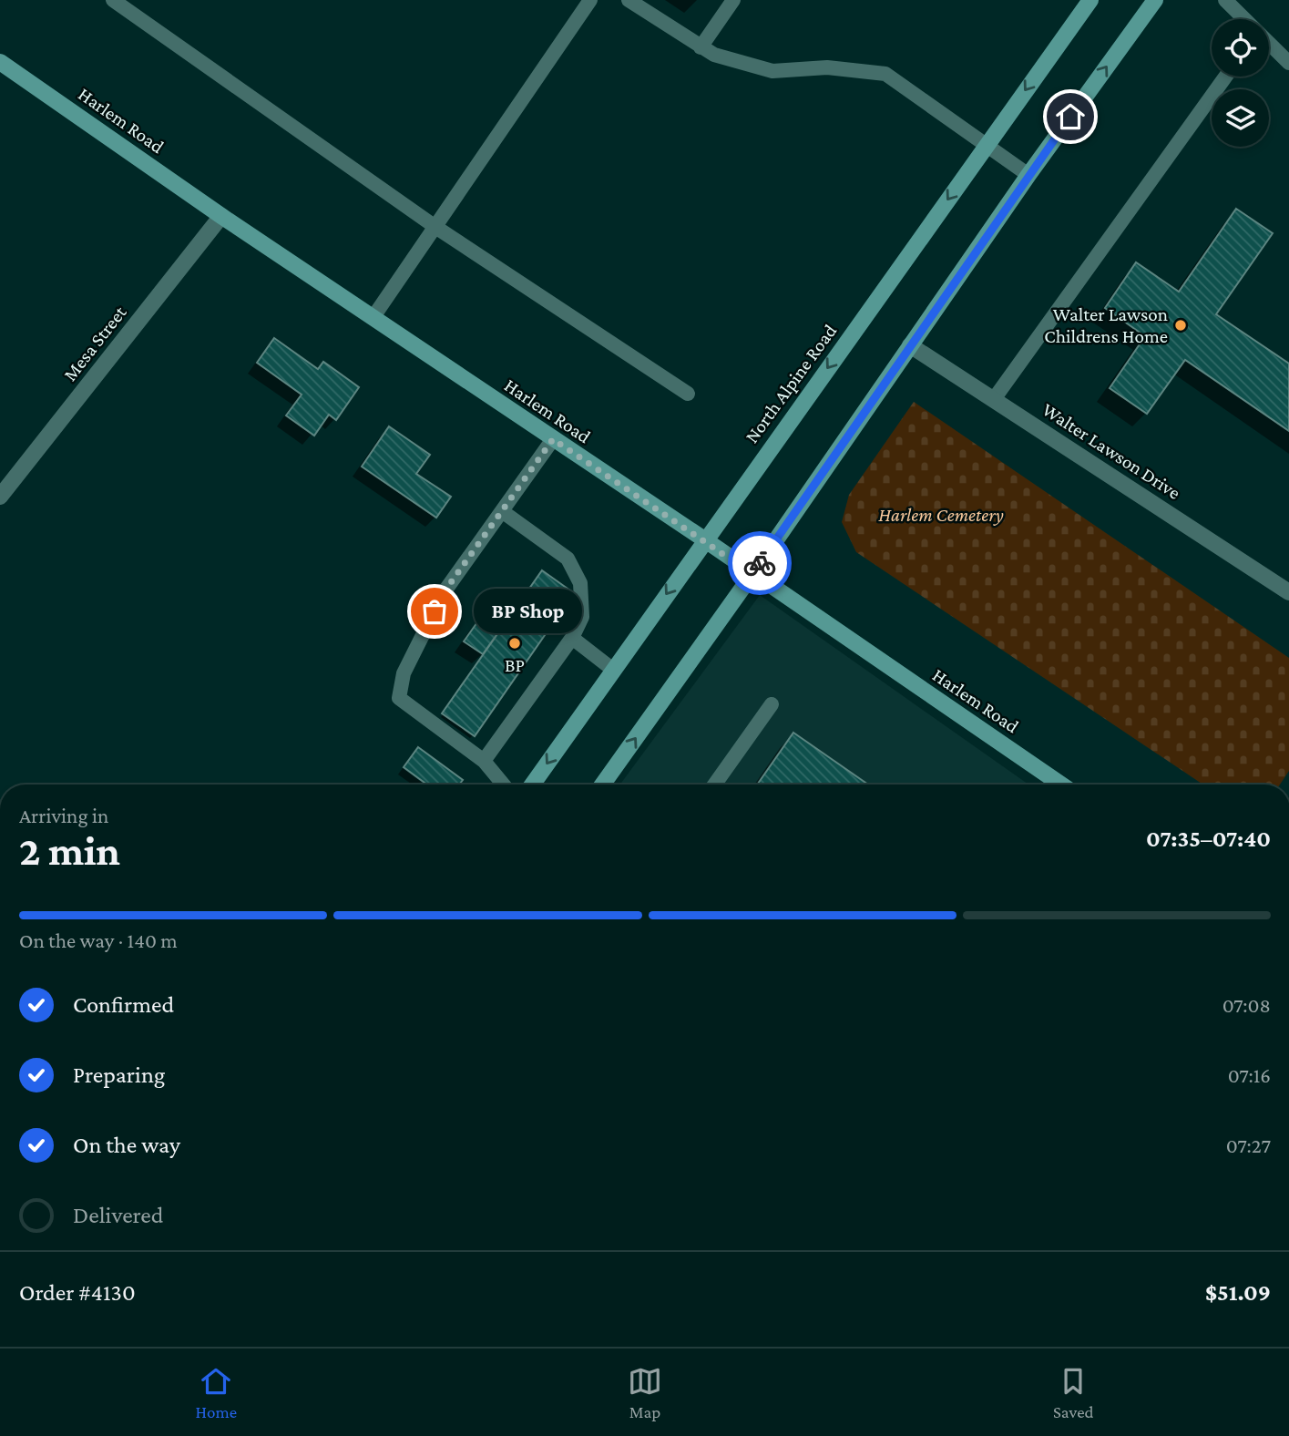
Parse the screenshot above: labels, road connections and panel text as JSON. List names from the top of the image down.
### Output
{
  "streets": {
    "main road": ["Harlem Road", "North Alpine Road"],
    "street": ["Mesa Street", "Walter Lawson Drive"]
  },
  "crossings": [
    ["Harlem Road", "Mesa Street"],
    ["Harlem Road", "North Alpine Road"]
  ],
  "parks": ["Harlem Cemetery"],
  "places": ["Walter Lawson Childrens Home", "BP Shop", "BP"],
  "page": {
    "bubble": "BP Shop",
    "heading": ["2 min", "Arriving in", "07:35–07:40"],
    "panel": ["Order #4130", "$51.09"],
    "bar": "On the way · 140 m",
    "list": [
      ["Confirmed", "07:08"],
      ["Preparing", "07:16"],
      ["On the way", "07:27"],
      "Delivered"
    ],
    "tabs": ["Home", "Map", "Saved"]
  }
}
